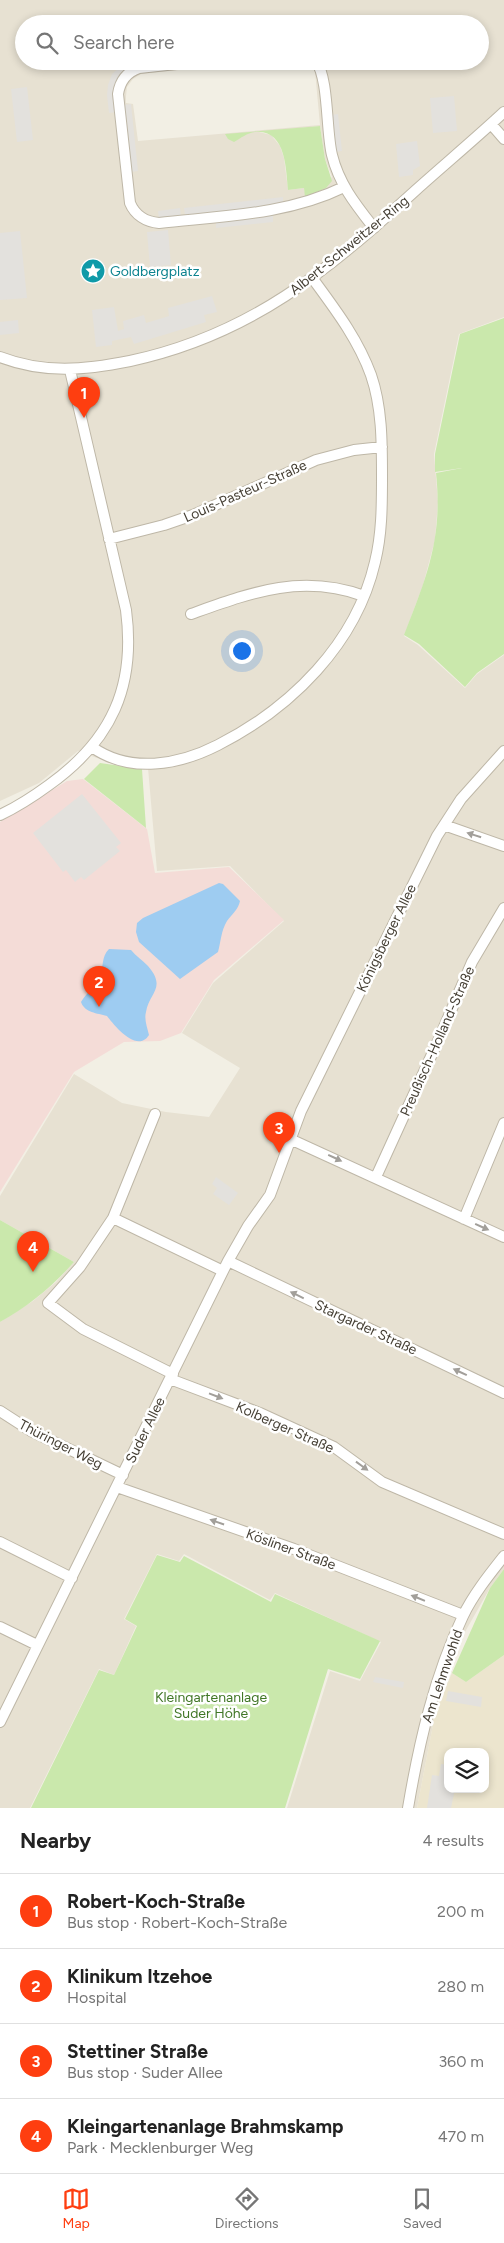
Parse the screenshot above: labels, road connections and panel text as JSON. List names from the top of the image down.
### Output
{
  "streets": {
    "street": [
      "Albert-Schweitzer-Ring",
      "Louis-Pasteur-Straße",
      "Königsberger Allee",
      "Preußisch-Holland-Straße",
      "Stargarder Straße",
      "Kolberger Straße",
      "Suder Allee",
      "Thüringer Weg",
      "Kösliner Straße",
      "Am Lehmwohld"
    ]
  },
  "crossings": [
    ["Königsberger Allee", "Suder Allee"],
    ["Stargarder Straße", "Kolberger Straße"],
    ["Stargarder Straße", "Suder Allee"],
    ["Kolberger Straße", "Suder Allee"],
    ["Suder Allee", "Thüringer Weg"],
    ["Suder Allee", "Kösliner Straße"],
    ["Kösliner Straße", "Am Lehmwohld"]
  ],
  "one_way": ["Stargarder Straße", "Kolberger Straße", "Kösliner Straße"],
  "parks": ["Kleingartenanlage Suder Höhe"],
  "places": {
    "place": ["Goldbergplatz"]
  },
  "page": {
    "search": "Search here",
    "pins": [
      "1",
      "2",
      "3",
      "4"
    ],
    "heading": ["Nearby", "4 results"],
    "list": [
      {
        "mark": "1",
        "name": "Robert-Koch-Straße",
        "note": "Bus stop · Robert-Koch-Straße",
        "value": "200 m"
      },
      {
        "mark": "2",
        "name": "Klinikum Itzehoe",
        "note": "Hospital",
        "value": "280 m"
      },
      {
        "mark": "3",
        "name": "Stettiner Straße",
        "note": "Bus stop · Suder Allee",
        "value": "360 m"
      },
      {
        "mark": "4",
        "name": "Kleingartenanlage Brahmskamp",
        "note": "Park · Mecklenburger Weg",
        "value": "470 m"
      }
    ],
    "nav": ["Map", "Directions", "Saved"]
  }
}
